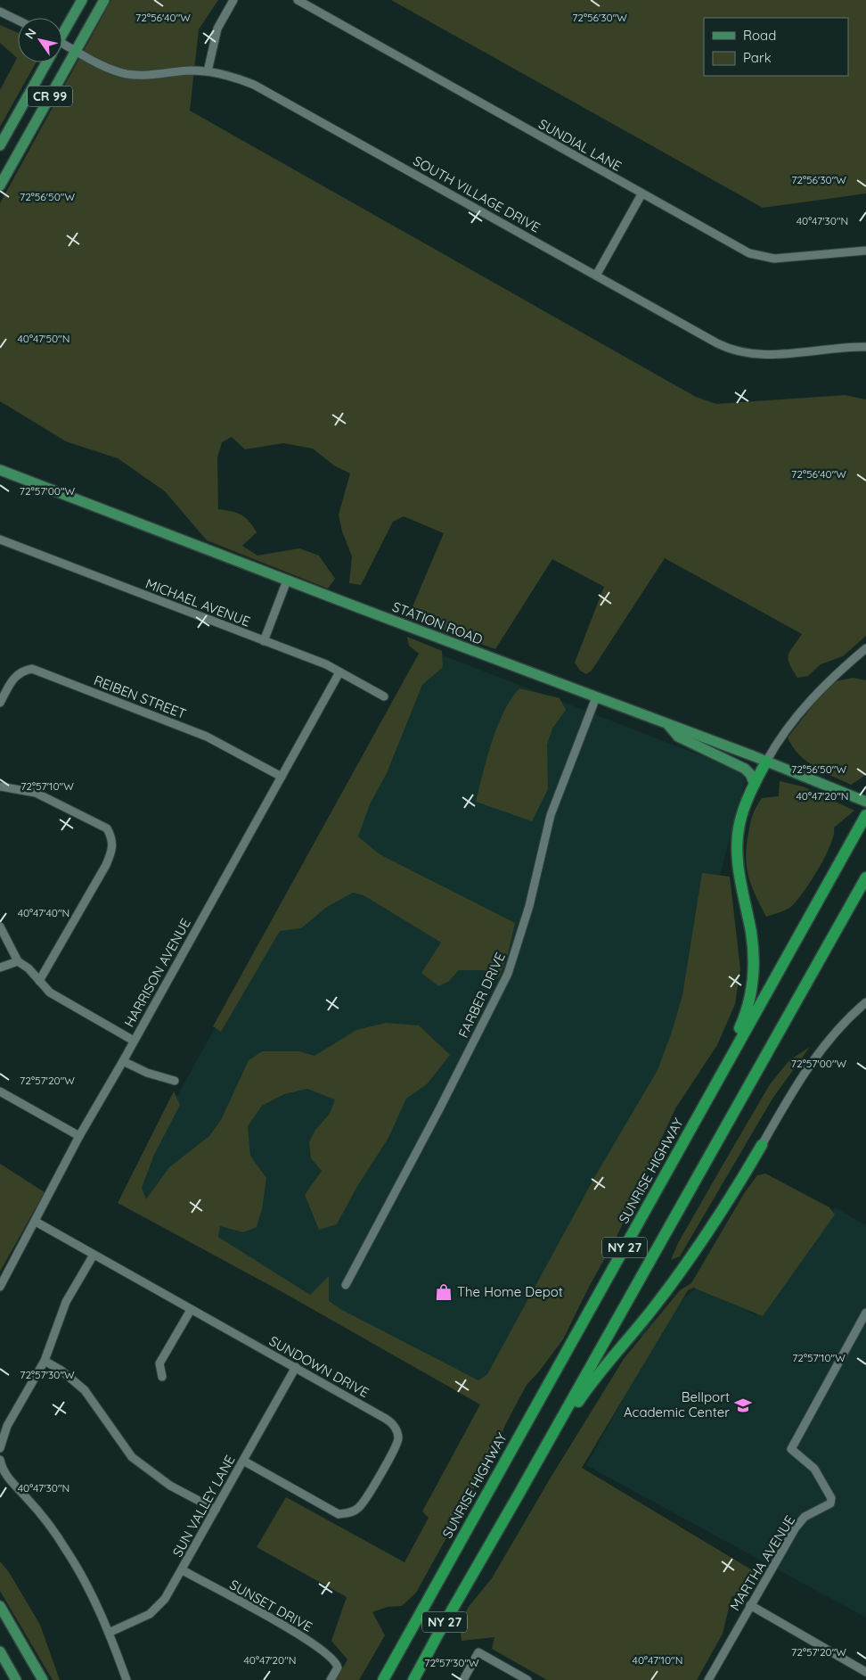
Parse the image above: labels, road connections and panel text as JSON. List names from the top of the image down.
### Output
{
  "streets": {
    "highway": ["SUNRISE HIGHWAY", "NY 27"],
    "main road": ["CR 99", "STATION ROAD"],
    "street": [
      "SUNDIAL LANE",
      "SOUTH VILLAGE DRIVE",
      "MICHAEL AVENUE",
      "REIBEN STREET",
      "HARRISON AVENUE",
      "FARBER DRIVE",
      "SUNDOWN DRIVE",
      "SUN VALLEY LANE",
      "MARTHA AVENUE",
      "SUNSET DRIVE"
    ]
  },
  "crossings": [
    ["CR 99", "SOUTH VILLAGE DRIVE"],
    ["MICHAEL AVENUE", "HARRISON AVENUE"],
    ["STATION ROAD", "FARBER DRIVE"],
    ["REIBEN STREET", "HARRISON AVENUE"],
    ["HARRISON AVENUE", "SUNDOWN DRIVE"],
    ["SUNDOWN DRIVE", "SUN VALLEY LANE"],
    ["SUN VALLEY LANE", "SUNSET DRIVE"]
  ],
  "places": {
    "shop": ["The Home Depot"],
    "school or university": ["Bellport Academic Center"]
  },
  "legend": ["Road", "Park"],
  "north": "top left",
  "coordinates": [
    "72°56'40\"W",
    "72°56'30\"W",
    "72°56'50\"W",
    "40°47'30\"N",
    "40°47'50\"N",
    "72°57'00\"W",
    "72°57'10\"W",
    "40°47'20\"N",
    "40°47'40\"N",
    "72°57'20\"W",
    "72°57'30\"W",
    "40°47'10\"N"
  ]
}
